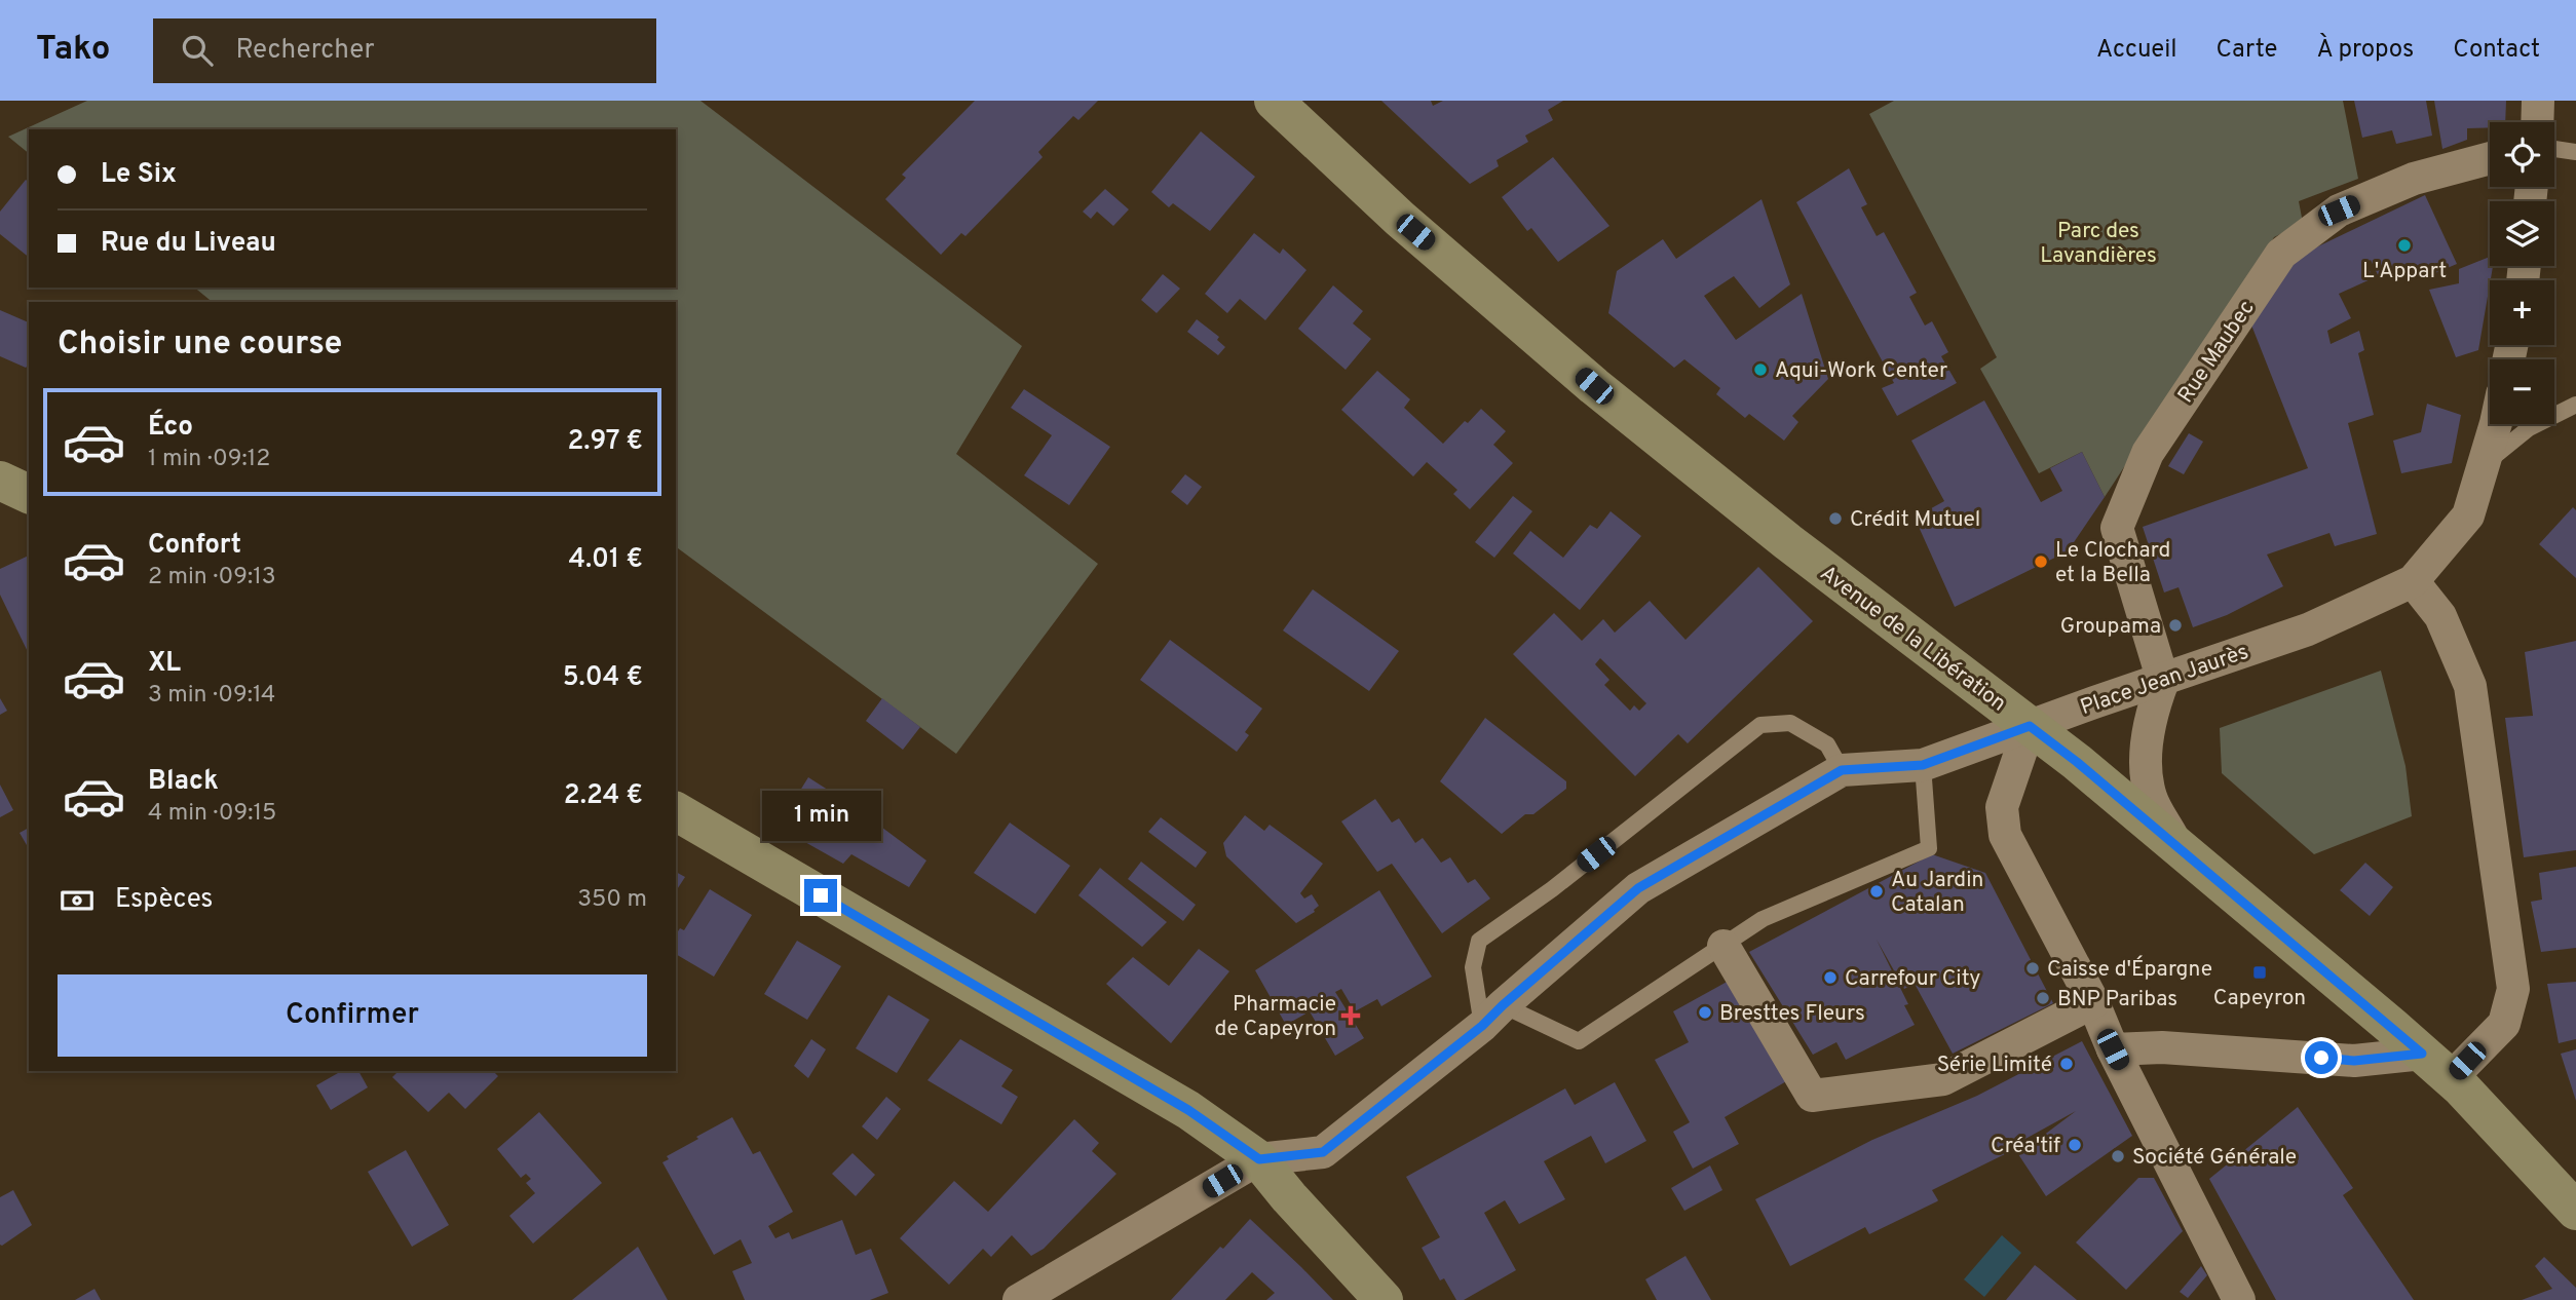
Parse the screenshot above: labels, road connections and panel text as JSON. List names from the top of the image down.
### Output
{
  "streets": {
    "main road": ["Avenue de la Libération"],
    "street": ["Rue Maubec", "Place Jean Jaurès"]
  },
  "crossings": [
    ["Rue Maubec", "Place Jean Jaurès"],
    ["Avenue de la Libération", "Place Jean Jaurès"]
  ],
  "parks": ["Parc des Lavandières"],
  "places": {
    "other": [
      "L'Appart",
      "Aqui-Work Center",
      "Crédit Mutuel",
      "Le Clochard et la Bella",
      "Groupama",
      "Au Jardin Catalan",
      "Caisse d'Épargne",
      "Carrefour City",
      "BNP Paribas",
      "Bresttes Fleurs",
      "Série Limité",
      "Créa'tif",
      "Société Générale"
    ],
    "transit": ["Capeyron"],
    "health": ["Pharmacie de Capeyron"]
  },
  "page": {
    "header": "Tako",
    "search": "Rechercher",
    "nav": [
      "Accueil",
      "Carte",
      "À propos",
      "Contact"
    ],
    "map_buttons": ["+", "−"],
    "banner": ["Le Six", "Rue du Liveau"],
    "heading": "Choisir une course",
    "list": [
      {
        "name": "Éco",
        "note": "1 min · 09:12",
        "value": "2.97 €"
      },
      {
        "name": "Confort",
        "note": "2 min · 09:13",
        "value": "4.01 €"
      },
      {
        "name": "XL",
        "note": "3 min · 09:14",
        "value": "5.04 €"
      },
      {
        "name": "Black",
        "note": "4 min · 09:15",
        "value": "2.24 €"
      }
    ],
    "bubble": "1 min",
    "pay": ["Espèces", "350 m"],
    "buttons": "Confirmer"
  }
}
